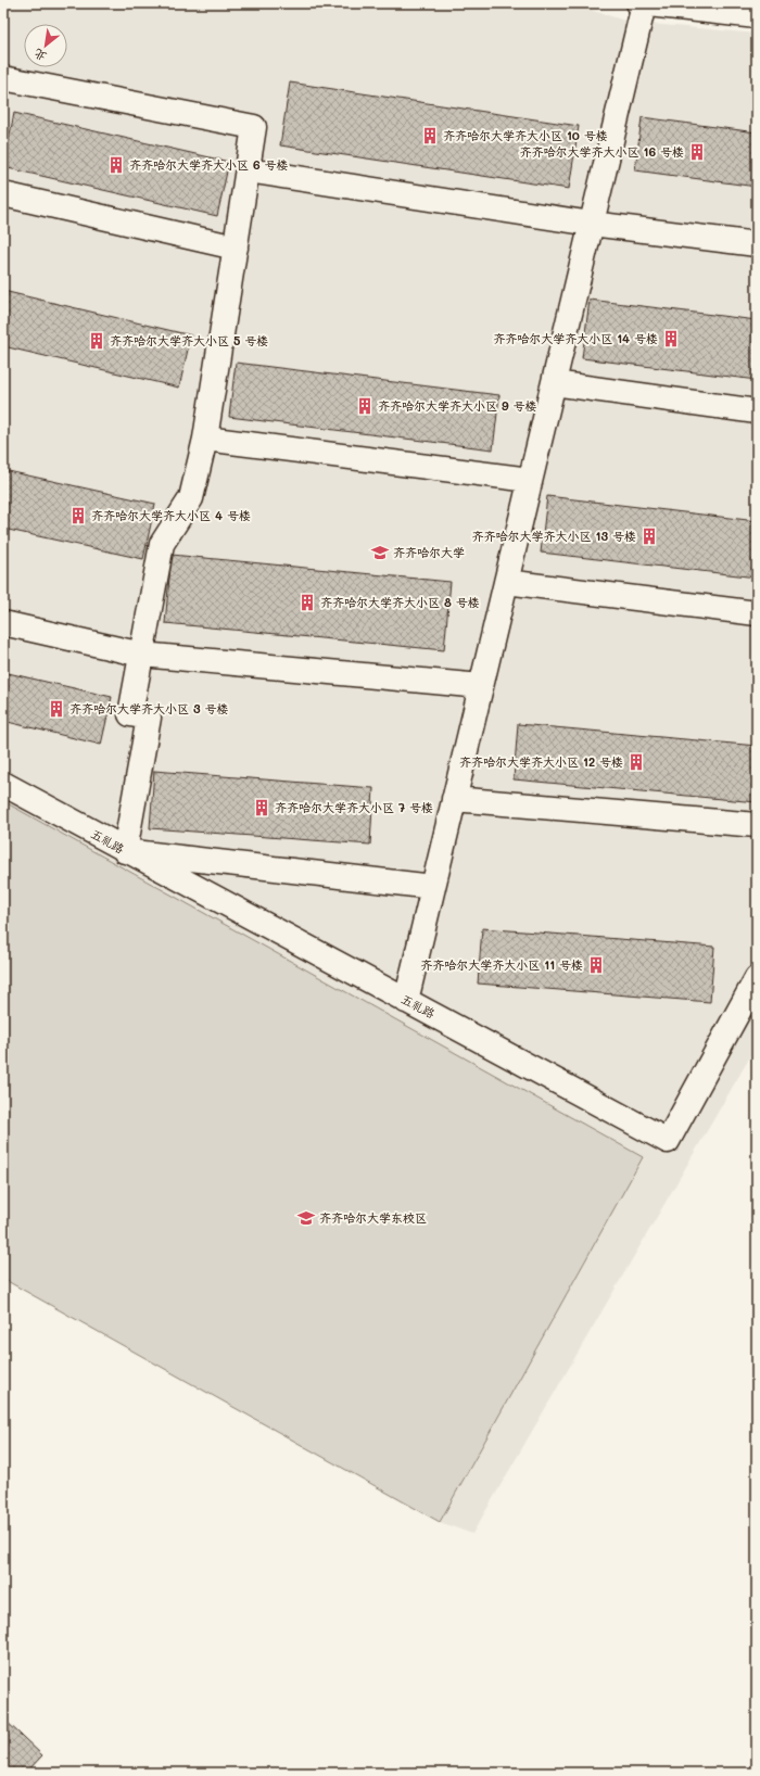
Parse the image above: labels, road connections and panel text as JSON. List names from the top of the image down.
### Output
{
  "streets": {
    "street": ["五礼路"]
  },
  "places": {
    "building": [
      "齐齐哈尔大学齐大小区 10 号楼",
      "齐齐哈尔大学齐大小区 16 号楼",
      "齐齐哈尔大学齐大小区 6 号楼",
      "齐齐哈尔大学齐大小区 14 号楼",
      "齐齐哈尔大学齐大小区 5 号楼",
      "齐齐哈尔大学齐大小区 9 号楼",
      "齐齐哈尔大学齐大小区 4 号楼",
      "齐齐哈尔大学齐大小区 13 号楼",
      "齐齐哈尔大学齐大小区 8 号楼",
      "齐齐哈尔大学齐大小区 3 号楼",
      "齐齐哈尔大学齐大小区 12 号楼",
      "齐齐哈尔大学齐大小区 7 号楼",
      "齐齐哈尔大学齐大小区 11 号楼"
    ],
    "school or university": ["齐齐哈尔大学", "齐齐哈尔大学东校区"]
  },
  "north": "bottom left"
}
